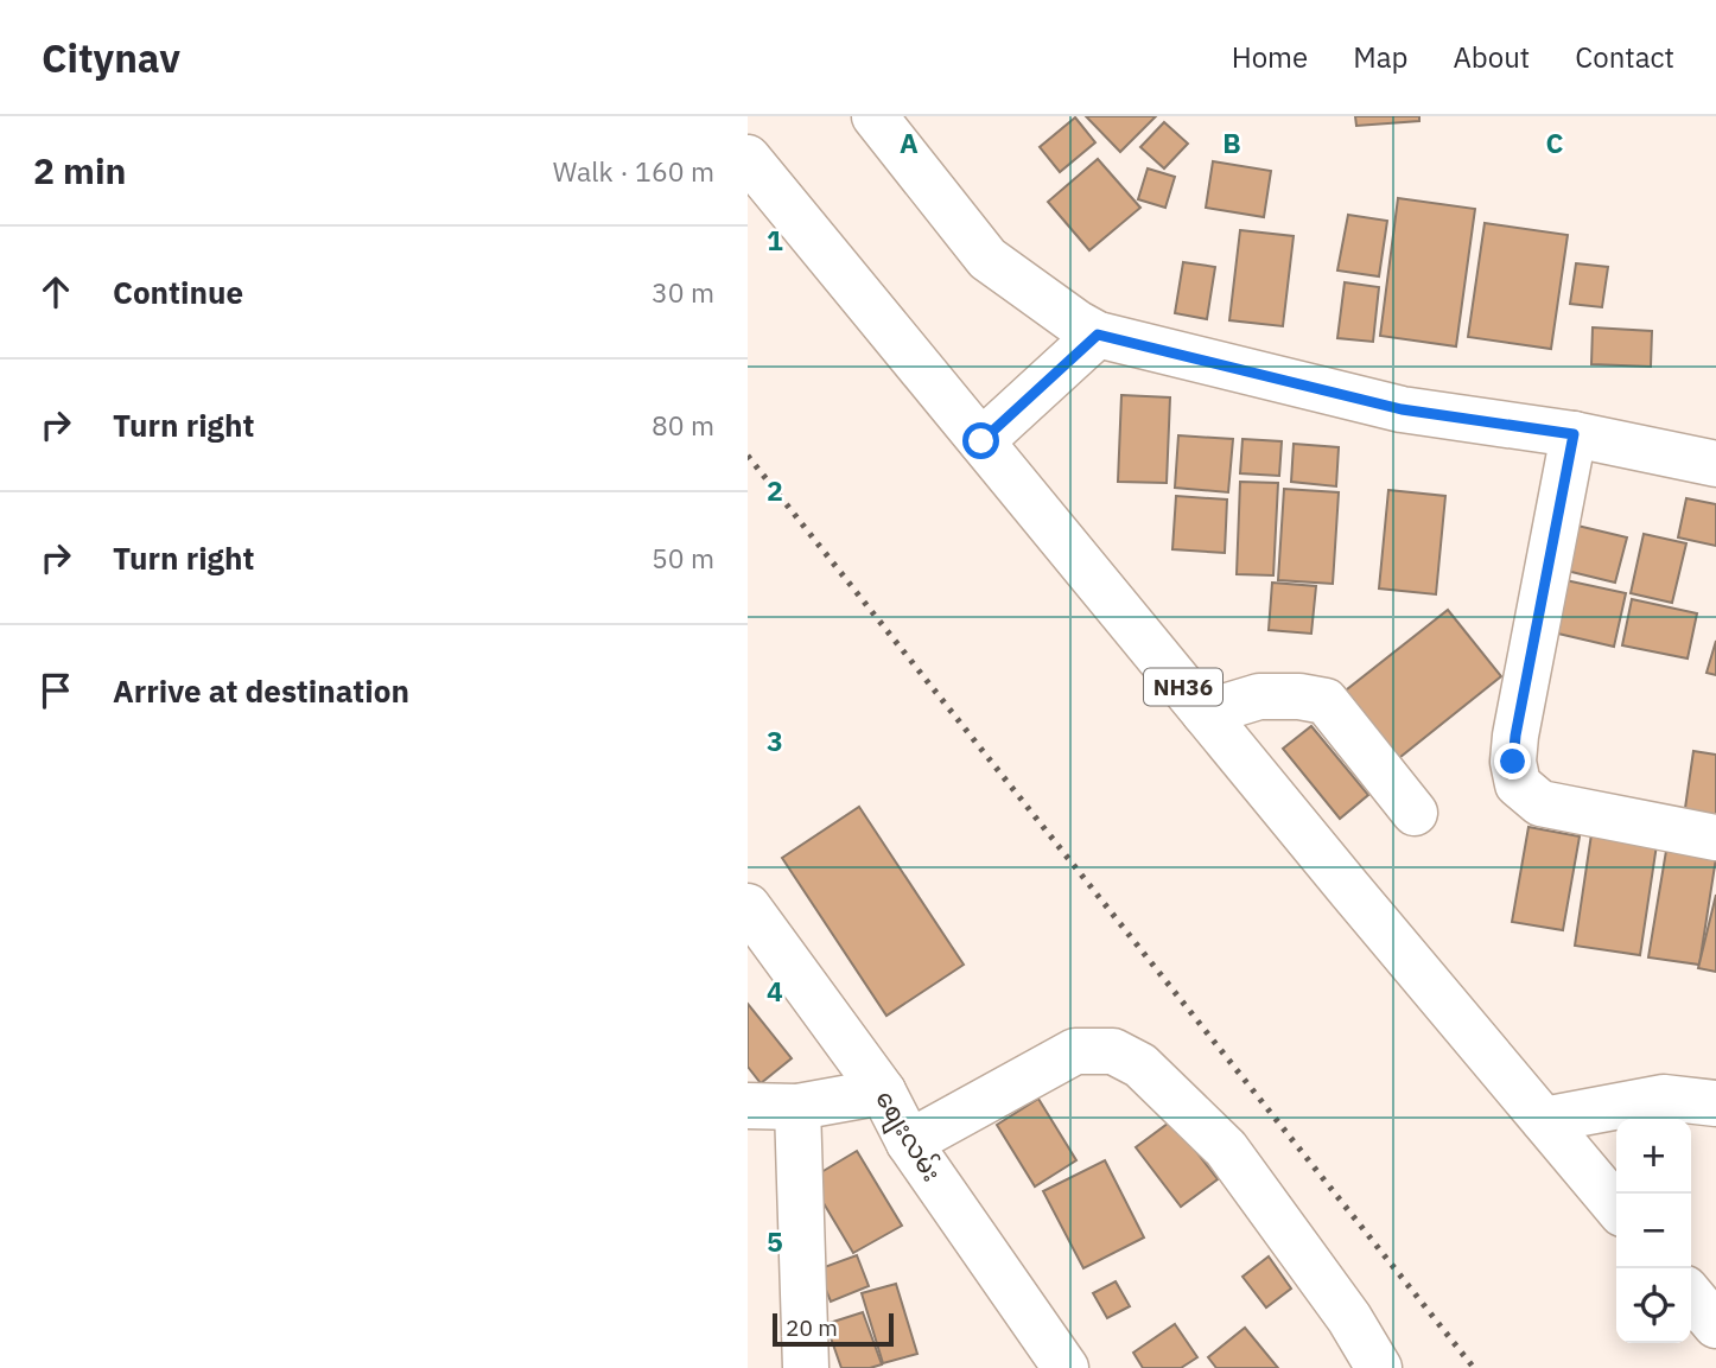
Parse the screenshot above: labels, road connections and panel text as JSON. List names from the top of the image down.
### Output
{
  "streets": {
    "main road": ["NH36", "စျေးလမ်း"]
  },
  "scale_bar": "20 m",
  "page": {
    "header": "Citynav",
    "nav": [
      "Home",
      "Map",
      "About",
      "Contact"
    ],
    "heading": ["2 min", "Walk · 160 m"],
    "list": [
      ["Continue", "30 m"],
      ["Turn right", "80 m"],
      ["Turn right", "50 m"],
      "Arrive at destination"
    ],
    "map_buttons": ["+", "−"],
    "scale": "20 m"
  },
  "grid": {
    "columns": ["A", "B", "C"],
    "rows": [
      "1",
      "2",
      "3",
      "4",
      "5"
    ]
  }
}
